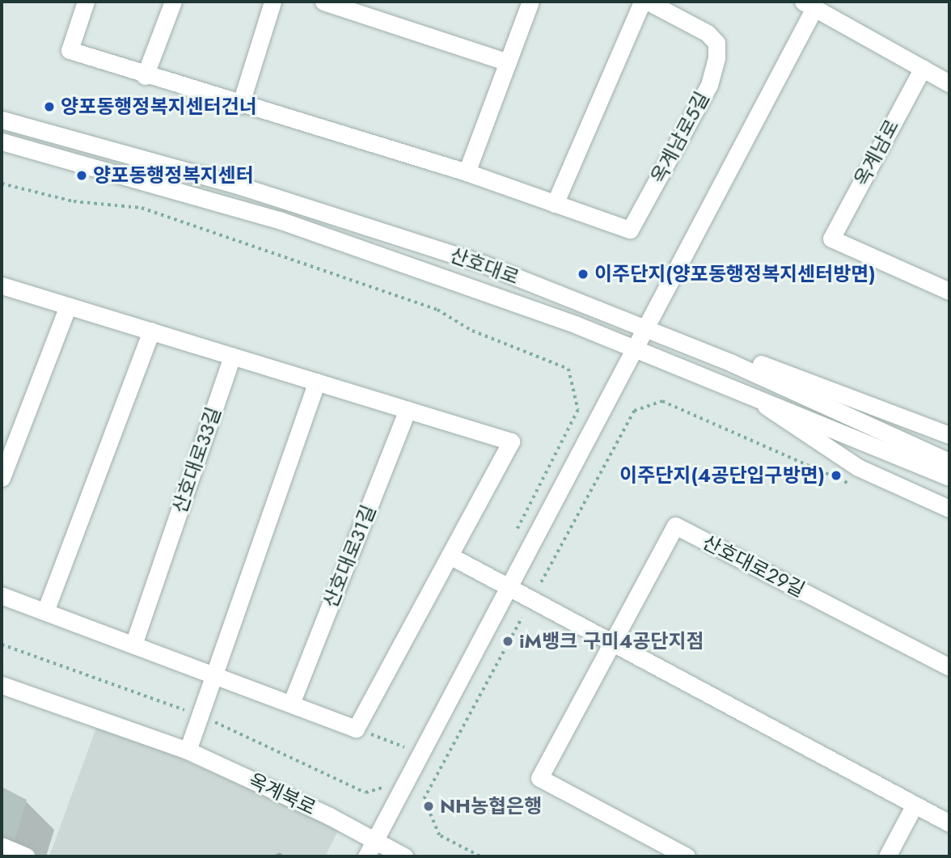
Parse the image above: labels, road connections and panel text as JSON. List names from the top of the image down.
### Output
{
  "streets": {
    "street": [
      "옥계남로5길",
      "옥계남로",
      "산호대로",
      "산호대로33길",
      "산호대로31길",
      "산호대로29길",
      "옥계북로"
    ]
  },
  "places": [
    "양포동행정복지센터건너",
    "양포동행정복지센터",
    "이주단지(양포동행정복지센터방면)",
    "이주단지(4공단입구방면)",
    "iM뱅크 구미4공단지점",
    "NH농협은행"
  ]
}
